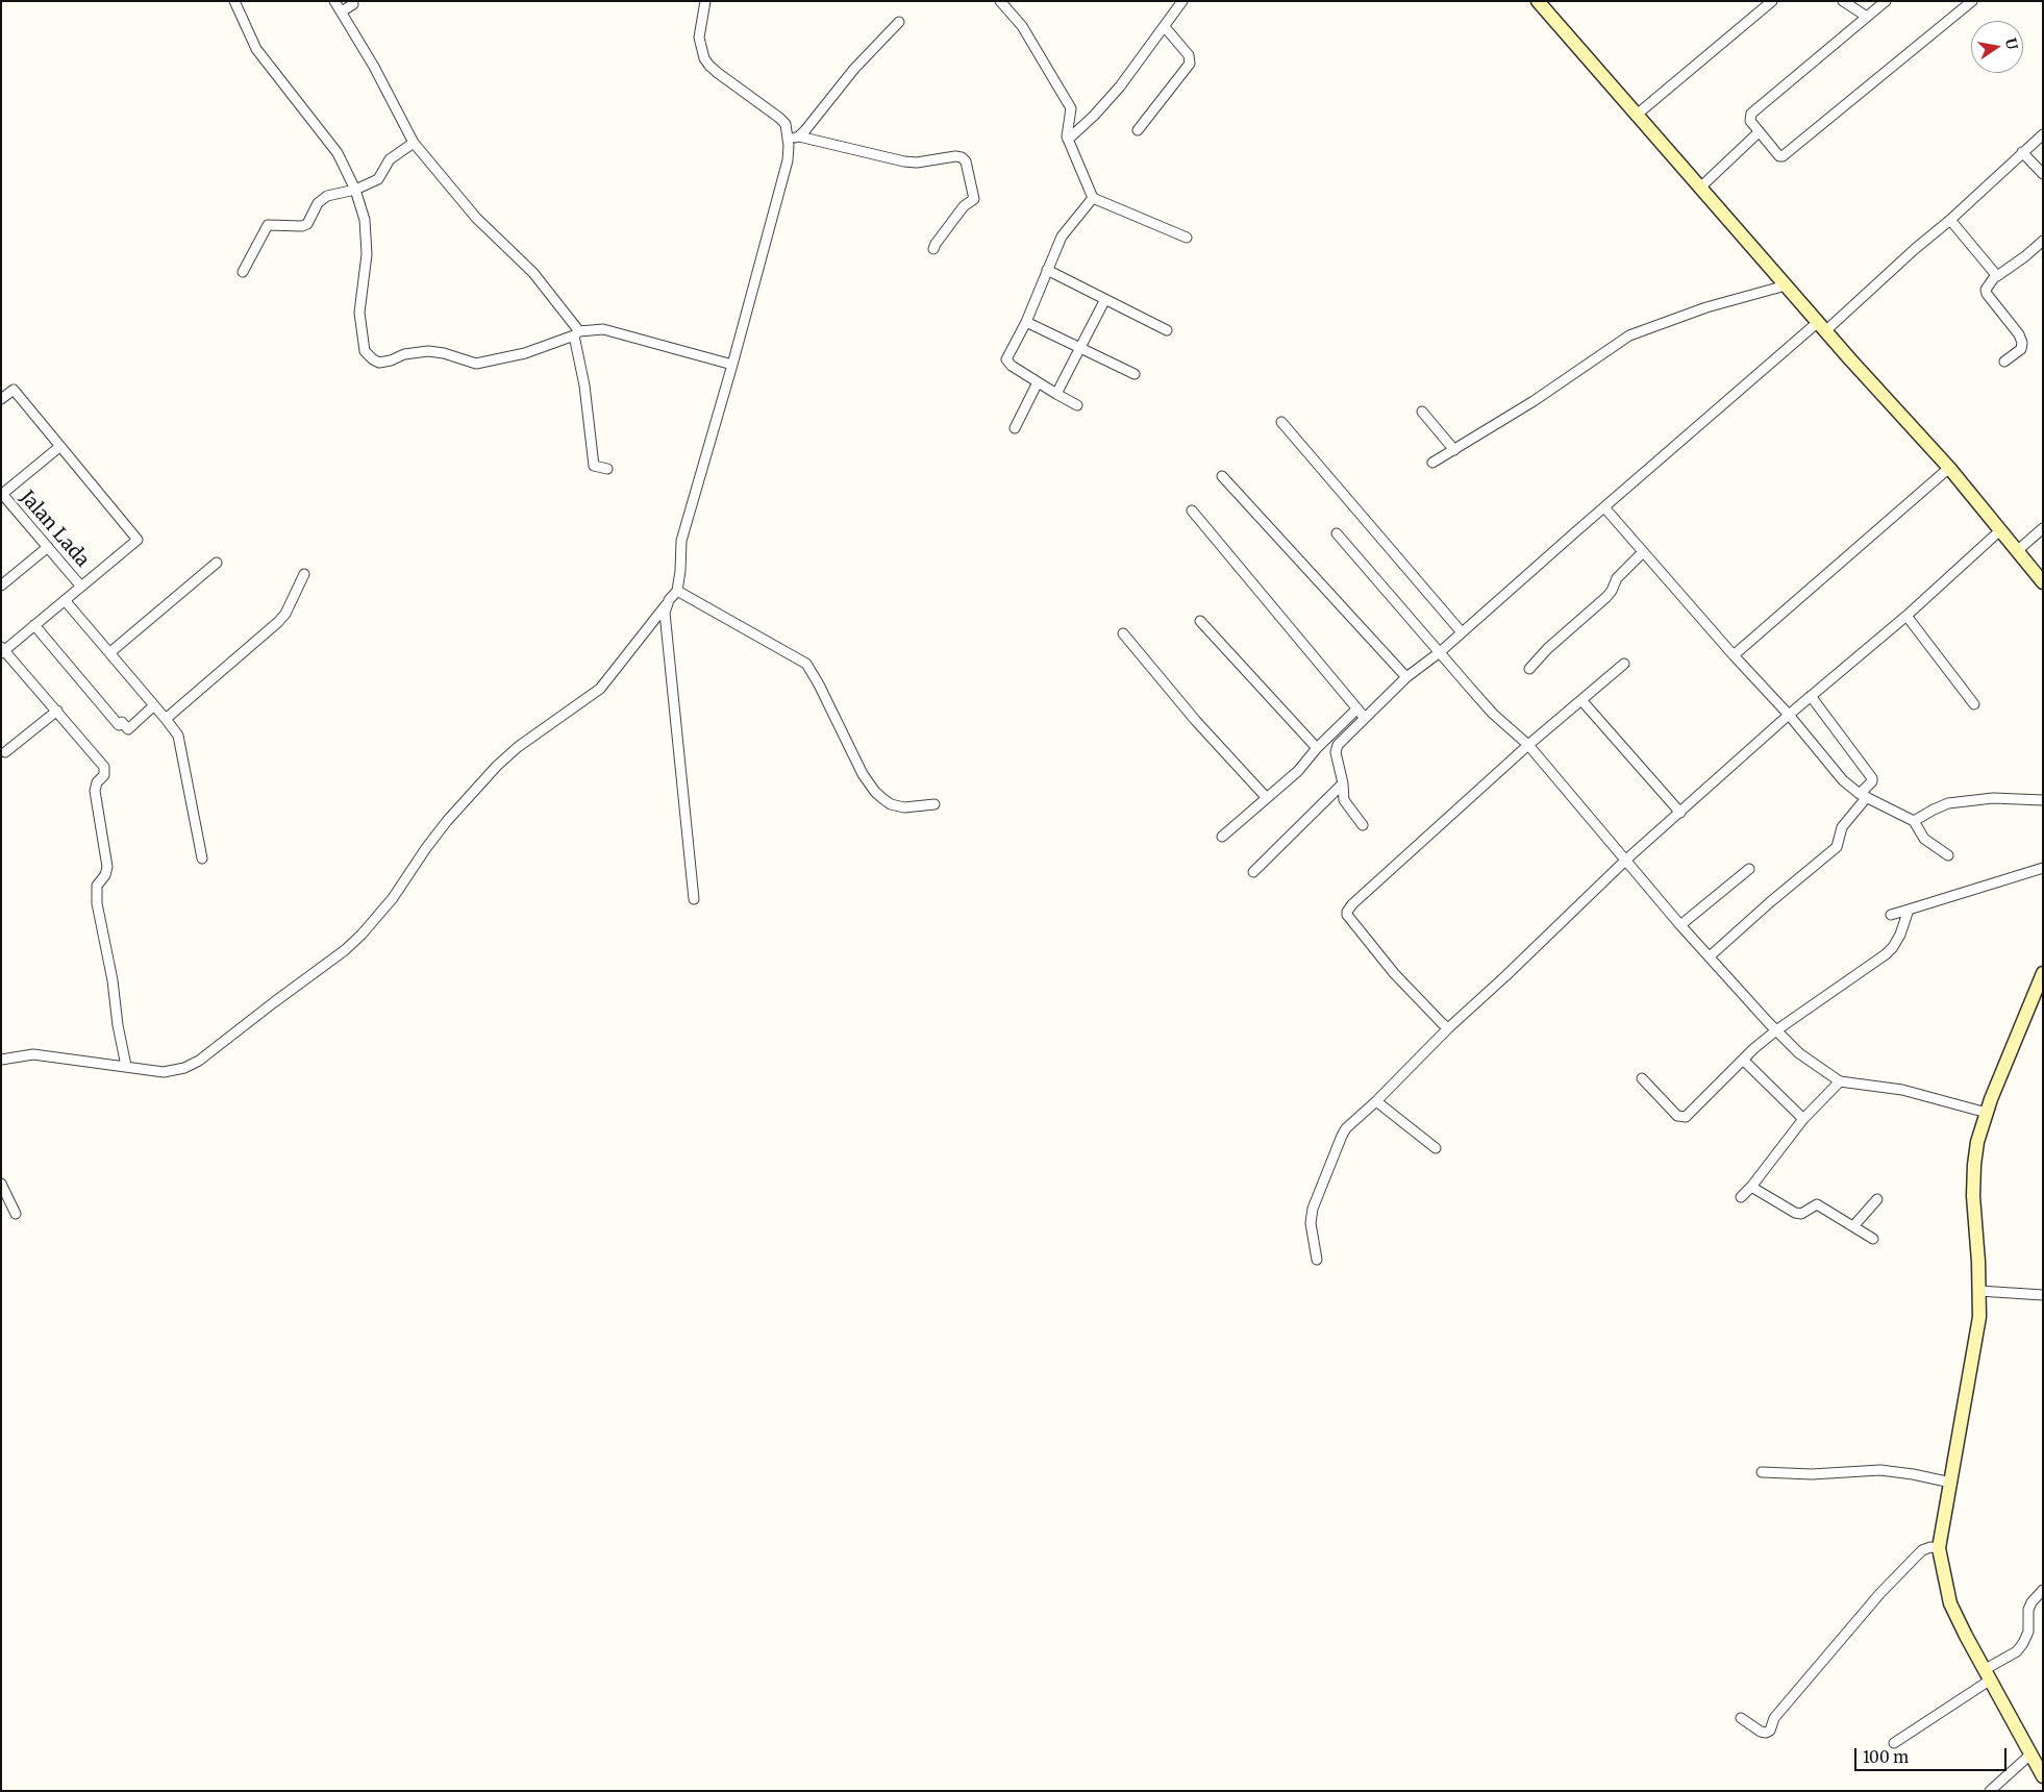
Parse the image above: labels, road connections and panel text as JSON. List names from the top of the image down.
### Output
{
  "streets": {
    "street": ["Jalan Lada"]
  },
  "scale_bar": "100 m",
  "north": "right"
}
